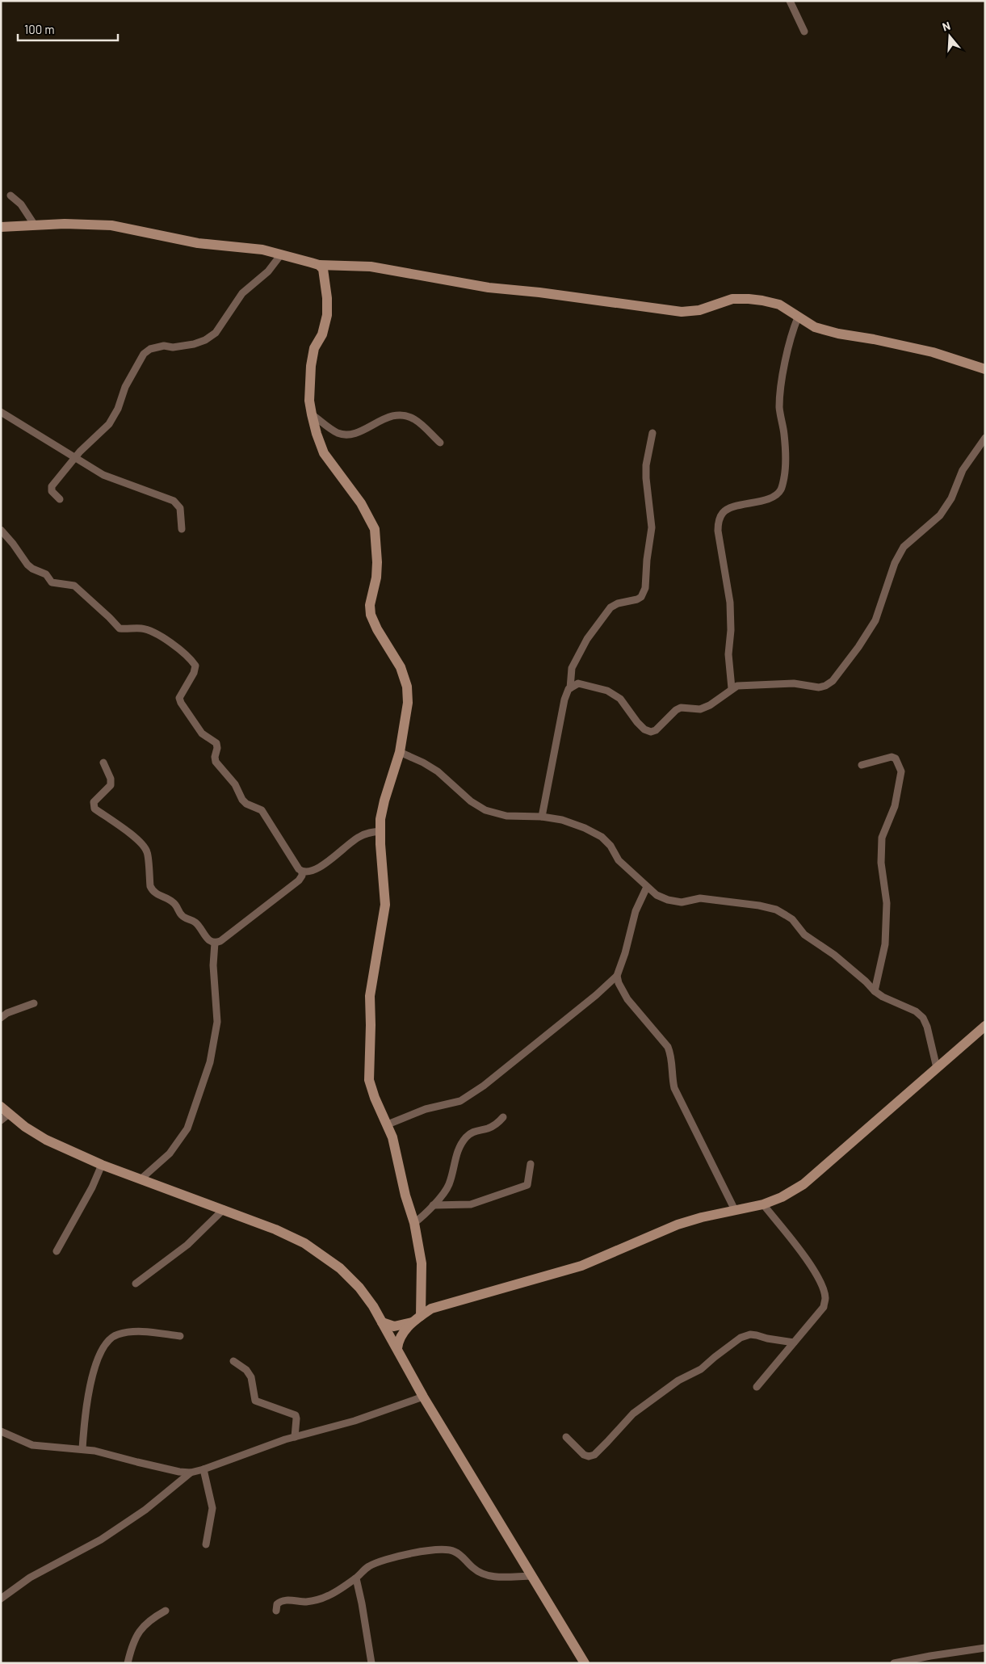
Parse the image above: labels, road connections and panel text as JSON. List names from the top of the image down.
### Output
{
  "scale_bar": "100 m",
  "north": "top"
}
